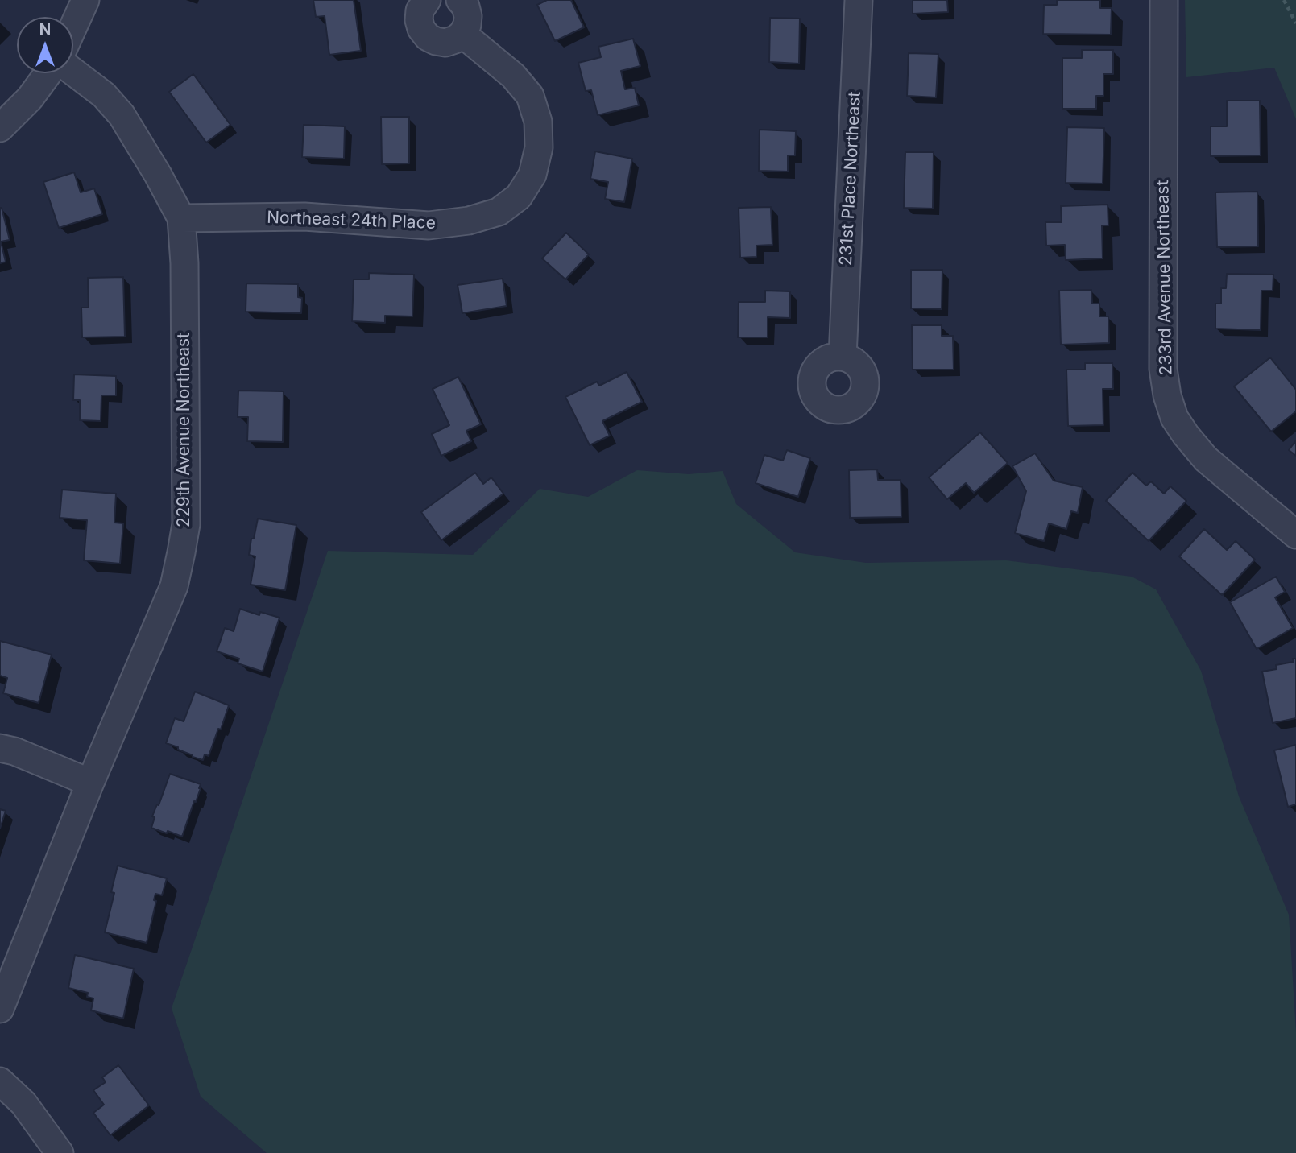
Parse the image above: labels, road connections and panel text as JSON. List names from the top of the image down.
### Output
{
  "streets": {
    "street": [
      "231st Place Northeast",
      "Northeast 24th Place",
      "233rd Avenue Northeast",
      "229th Avenue Northeast"
    ]
  },
  "crossings": [
    ["Northeast 24th Place", "229th Avenue Northeast"]
  ],
  "north": "top"
}
